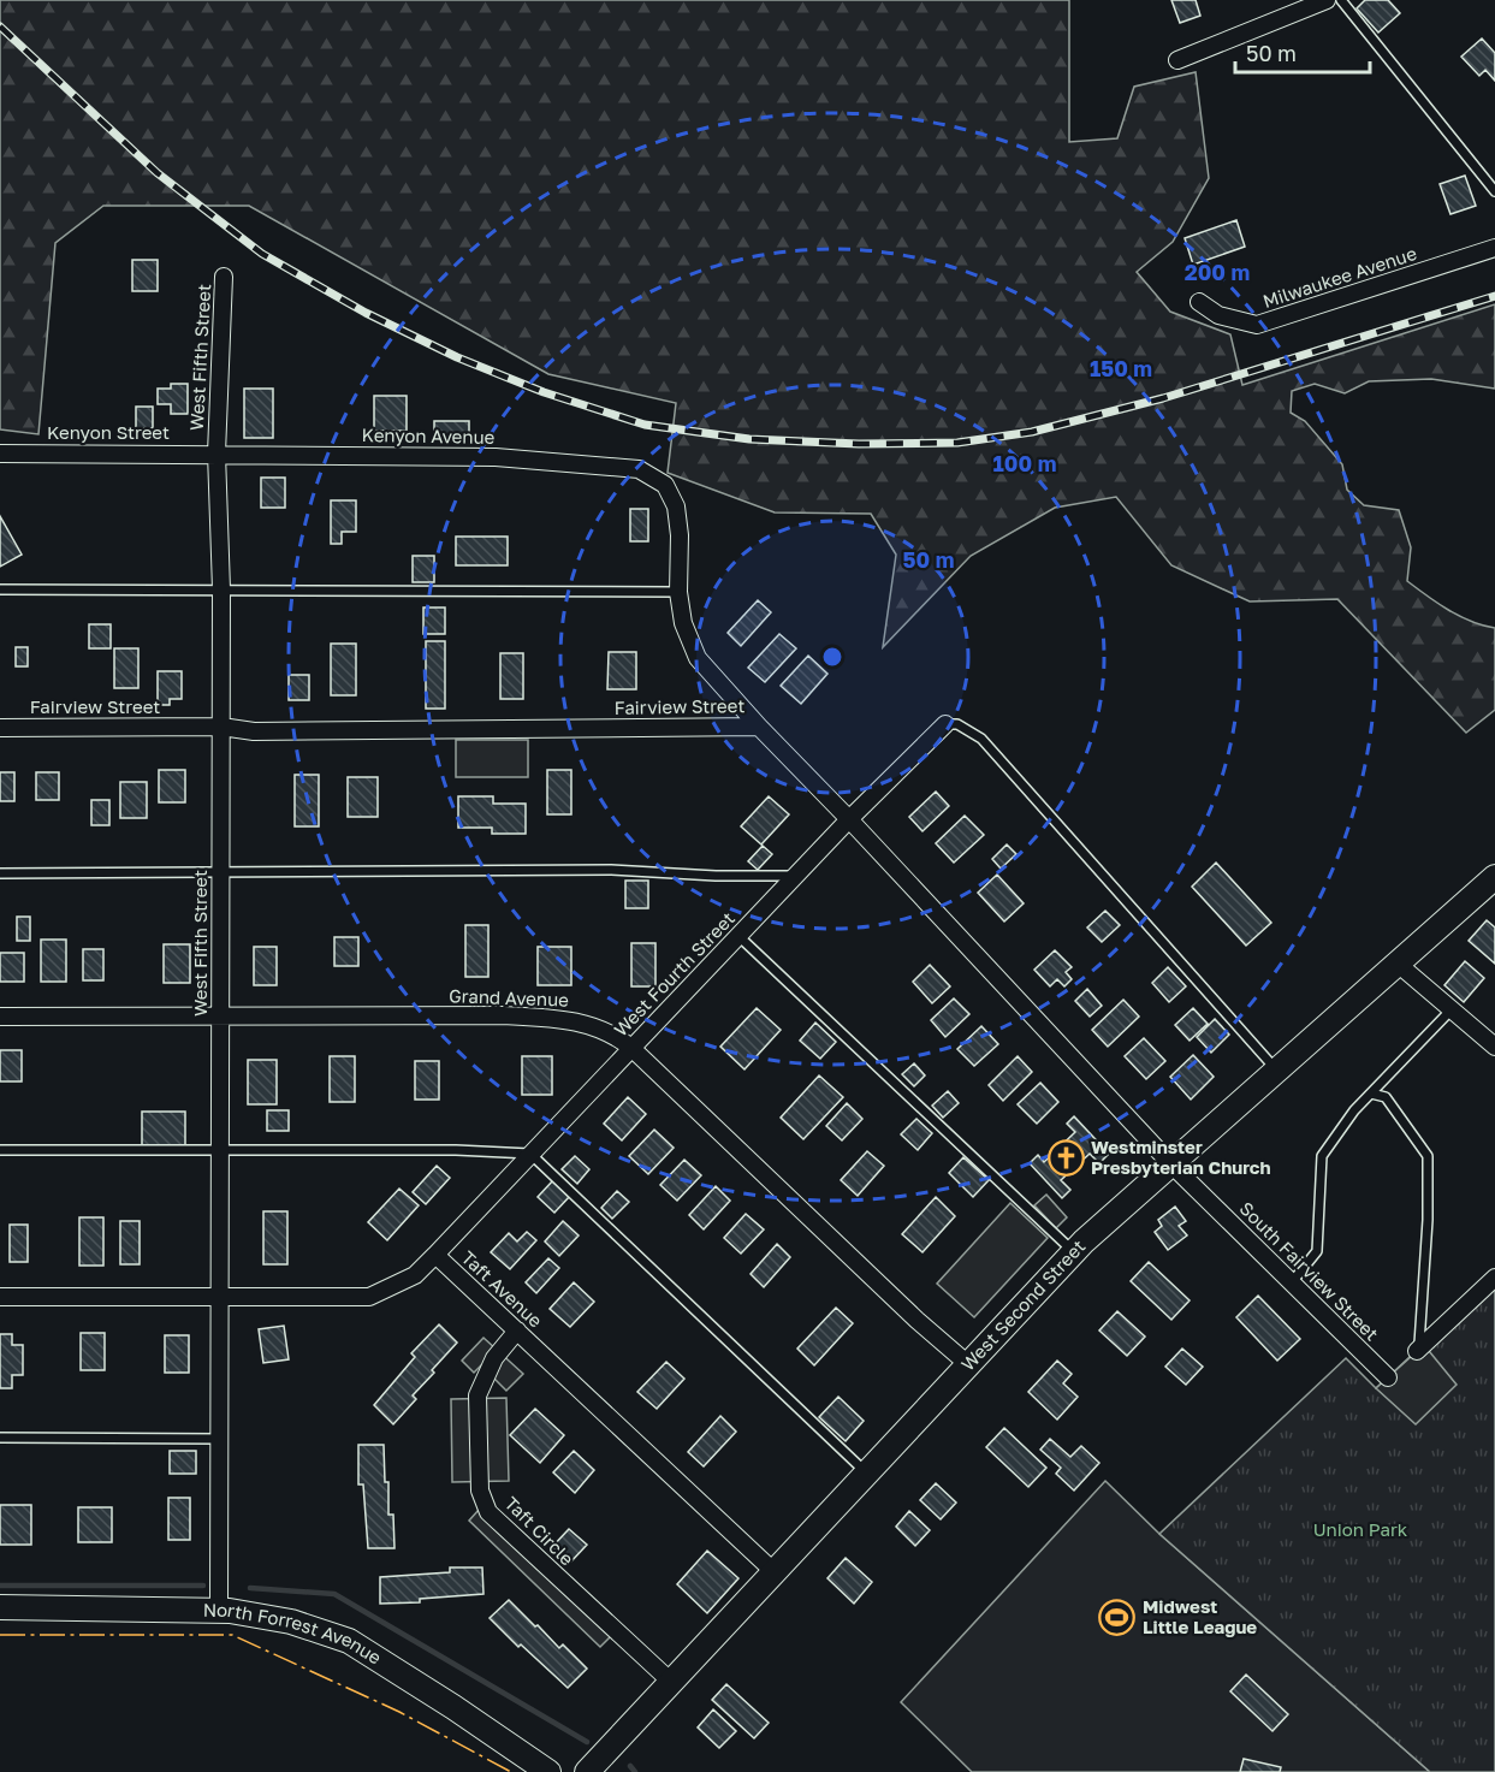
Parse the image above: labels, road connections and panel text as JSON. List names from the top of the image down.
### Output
{
  "streets": {
    "main road": ["West Second Street", "North Forrest Avenue"],
    "street": [
      "Milwaukee Avenue",
      "West Fifth Street",
      "Kenyon Street",
      "Kenyon Avenue",
      "Fairview Street",
      "West Fourth Street",
      "Grand Avenue",
      "South Fairview Street",
      "Taft Avenue",
      "Taft Circle"
    ]
  },
  "crossings": [
    ["West Fifth Street", "Kenyon Street"],
    ["West Fifth Street", "Kenyon Avenue"],
    ["West Fifth Street", "Fairview Street"],
    ["West Fifth Street", "Grand Avenue"],
    ["West Fifth Street", "Taft Avenue"],
    ["West Fifth Street", "North Forrest Avenue"],
    ["Kenyon Street", "Kenyon Avenue"],
    ["Fairview Street", "West Fourth Street"],
    ["Fairview Street", "South Fairview Street"],
    ["Fairview Street", "West Second Street"],
    ["West Fourth Street", "Grand Avenue"],
    ["West Fourth Street", "Taft Avenue"],
    ["Grand Avenue", "West Second Street"],
    ["South Fairview Street", "West Second Street"],
    ["Taft Avenue", "West Second Street"],
    ["Taft Avenue", "Taft Circle"],
    ["West Second Street", "Taft Circle"]
  ],
  "parks": ["Union Park"],
  "places": {
    "church": ["Westminster Presbyterian Church"],
    "sports": ["Midwest Little League"]
  },
  "scale_bar": "50 m",
  "rings": [
    "200 m",
    "150 m",
    "100 m",
    "50 m"
  ]
}
